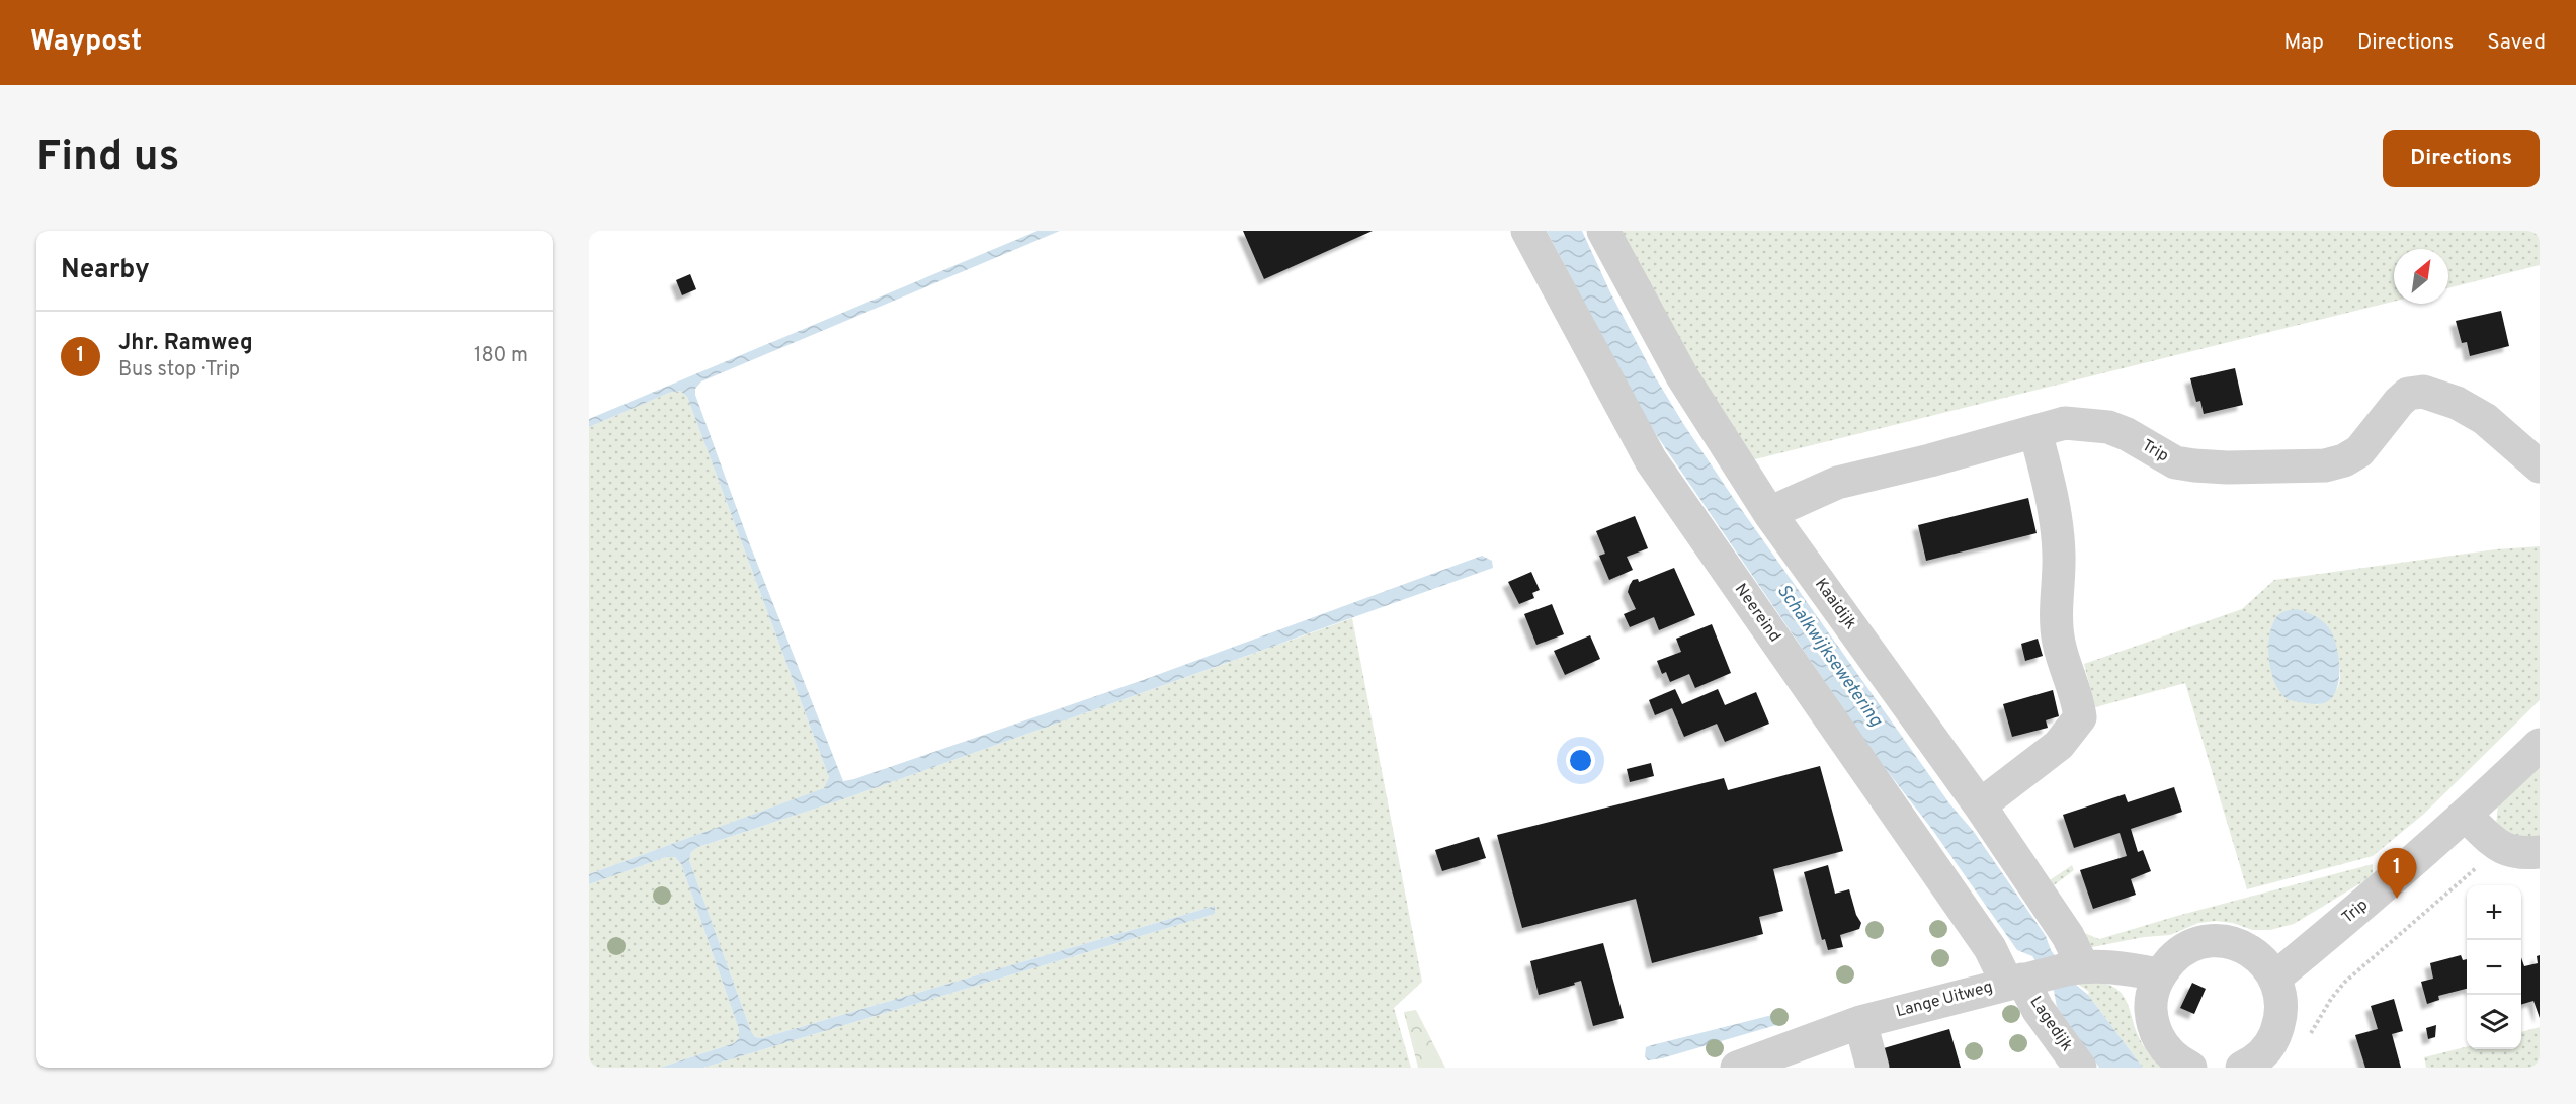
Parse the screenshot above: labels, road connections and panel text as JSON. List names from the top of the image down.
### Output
{
  "streets": {
    "street": [
      "Trip",
      "Kaaidijk",
      "Neereind",
      "Lange Uitweg",
      "Lagedijk"
    ]
  },
  "crossings": [
    ["Trip", "Kaaidijk"],
    ["Kaaidijk", "Neereind"],
    ["Kaaidijk", "Lange Uitweg"],
    ["Kaaidijk", "Lagedijk"],
    ["Neereind", "Lange Uitweg"],
    ["Neereind", "Lagedijk"],
    ["Lange Uitweg", "Lagedijk"]
  ],
  "water": ["Schalkwijksewetering"],
  "north": "top right",
  "page": {
    "header": "Waypost",
    "nav": ["Map", "Directions", "Saved"],
    "buttons": "Directions",
    "title": "Find us",
    "heading": "Nearby",
    "list": [
      {
        "mark": "1",
        "name": "Jhr. Ramweg",
        "note": "Bus stop · Trip",
        "value": "180 m"
      }
    ],
    "pins": "1",
    "map_buttons": ["+", "−"]
  }
}
